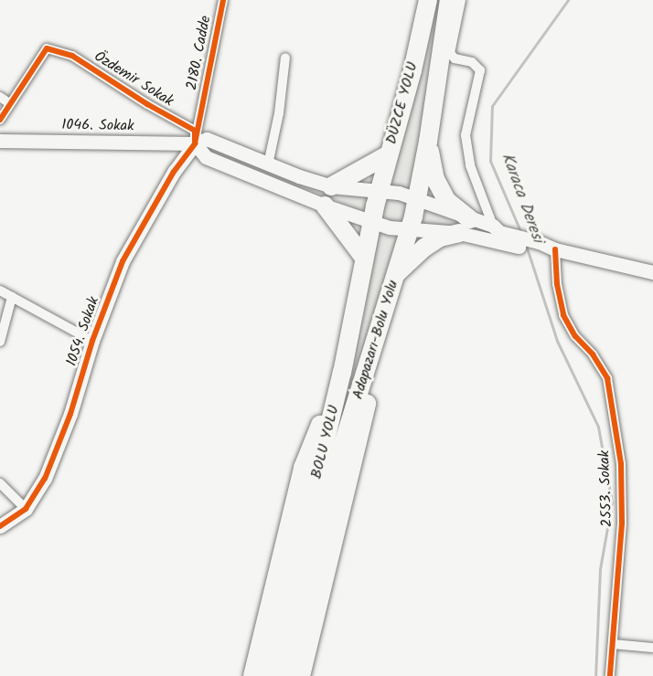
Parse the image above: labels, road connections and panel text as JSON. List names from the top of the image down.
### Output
{
  "streets": {
    "highway": ["DÜZCE YOLU", "Adapazarı-Bolu Yolu", "BOLU YOLU"],
    "street": [
      "2180. Cadde",
      "Özdemir Sokak",
      "1046. Sokak",
      "1054. Sokak",
      "2553. Sokak"
    ]
  },
  "crossings": [
    ["2180. Cadde", "Özdemir Sokak"],
    ["2180. Cadde", "1046. Sokak"],
    ["2180. Cadde", "1054. Sokak"],
    ["Özdemir Sokak", "1046. Sokak"],
    ["Özdemir Sokak", "1054. Sokak"],
    ["DÜZCE YOLU", "1046. Sokak"],
    ["DÜZCE YOLU", "BOLU YOLU"],
    ["1046. Sokak", "1054. Sokak"],
    ["1046. Sokak", "BOLU YOLU"]
  ],
  "water": ["Karaca Deresi"]
}
